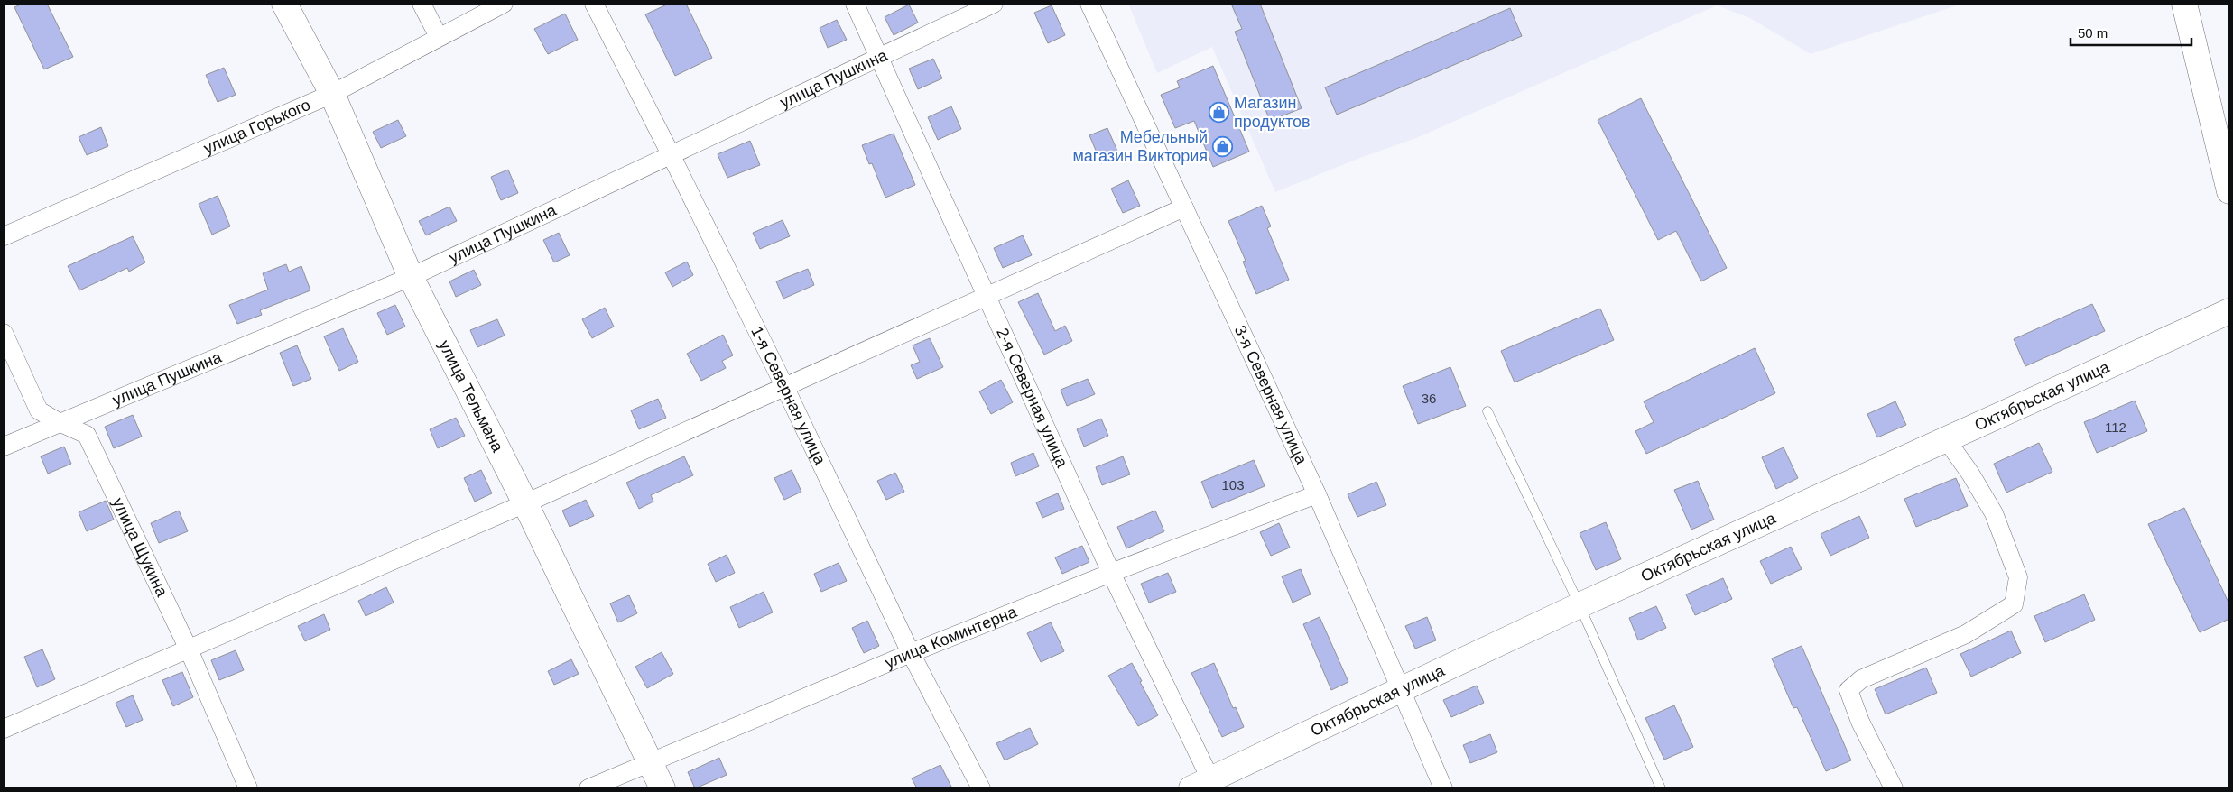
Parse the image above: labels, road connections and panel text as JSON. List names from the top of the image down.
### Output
{
  "streets": {
    "street": [
      "улица Пушкина",
      "улица Горького",
      "3-я Северная улица",
      "1-я Северная улица",
      "Октябрьская улица",
      "улица Тельмана",
      "2-я Северная улица",
      "улица Щукина",
      "улица Коминтерна"
    ]
  },
  "crossings": [
    ["улица Пушкина", "1-я Северная улица"],
    ["улица Пушкина", "улица Тельмана"],
    ["улица Пушкина", "2-я Северная улица"],
    ["улица Пушкина", "улица Щукина"],
    ["улица Горького", "улица Тельмана"],
    ["3-я Северная улица", "Октябрьская улица"],
    ["3-я Северная улица", "улица Коминтерна"],
    ["1-я Северная улица", "улица Коминтерна"],
    ["Октябрьская улица", "2-я Северная улица"],
    ["улица Тельмана", "улица Коминтерна"],
    ["2-я Северная улица", "улица Коминтерна"]
  ],
  "places": {
    "shop": ["Магазин продуктов", "Мебельный магазин Виктория"]
  },
  "house_numbers": ["36", "112", "103"],
  "scale_bar": "50 m"
}
